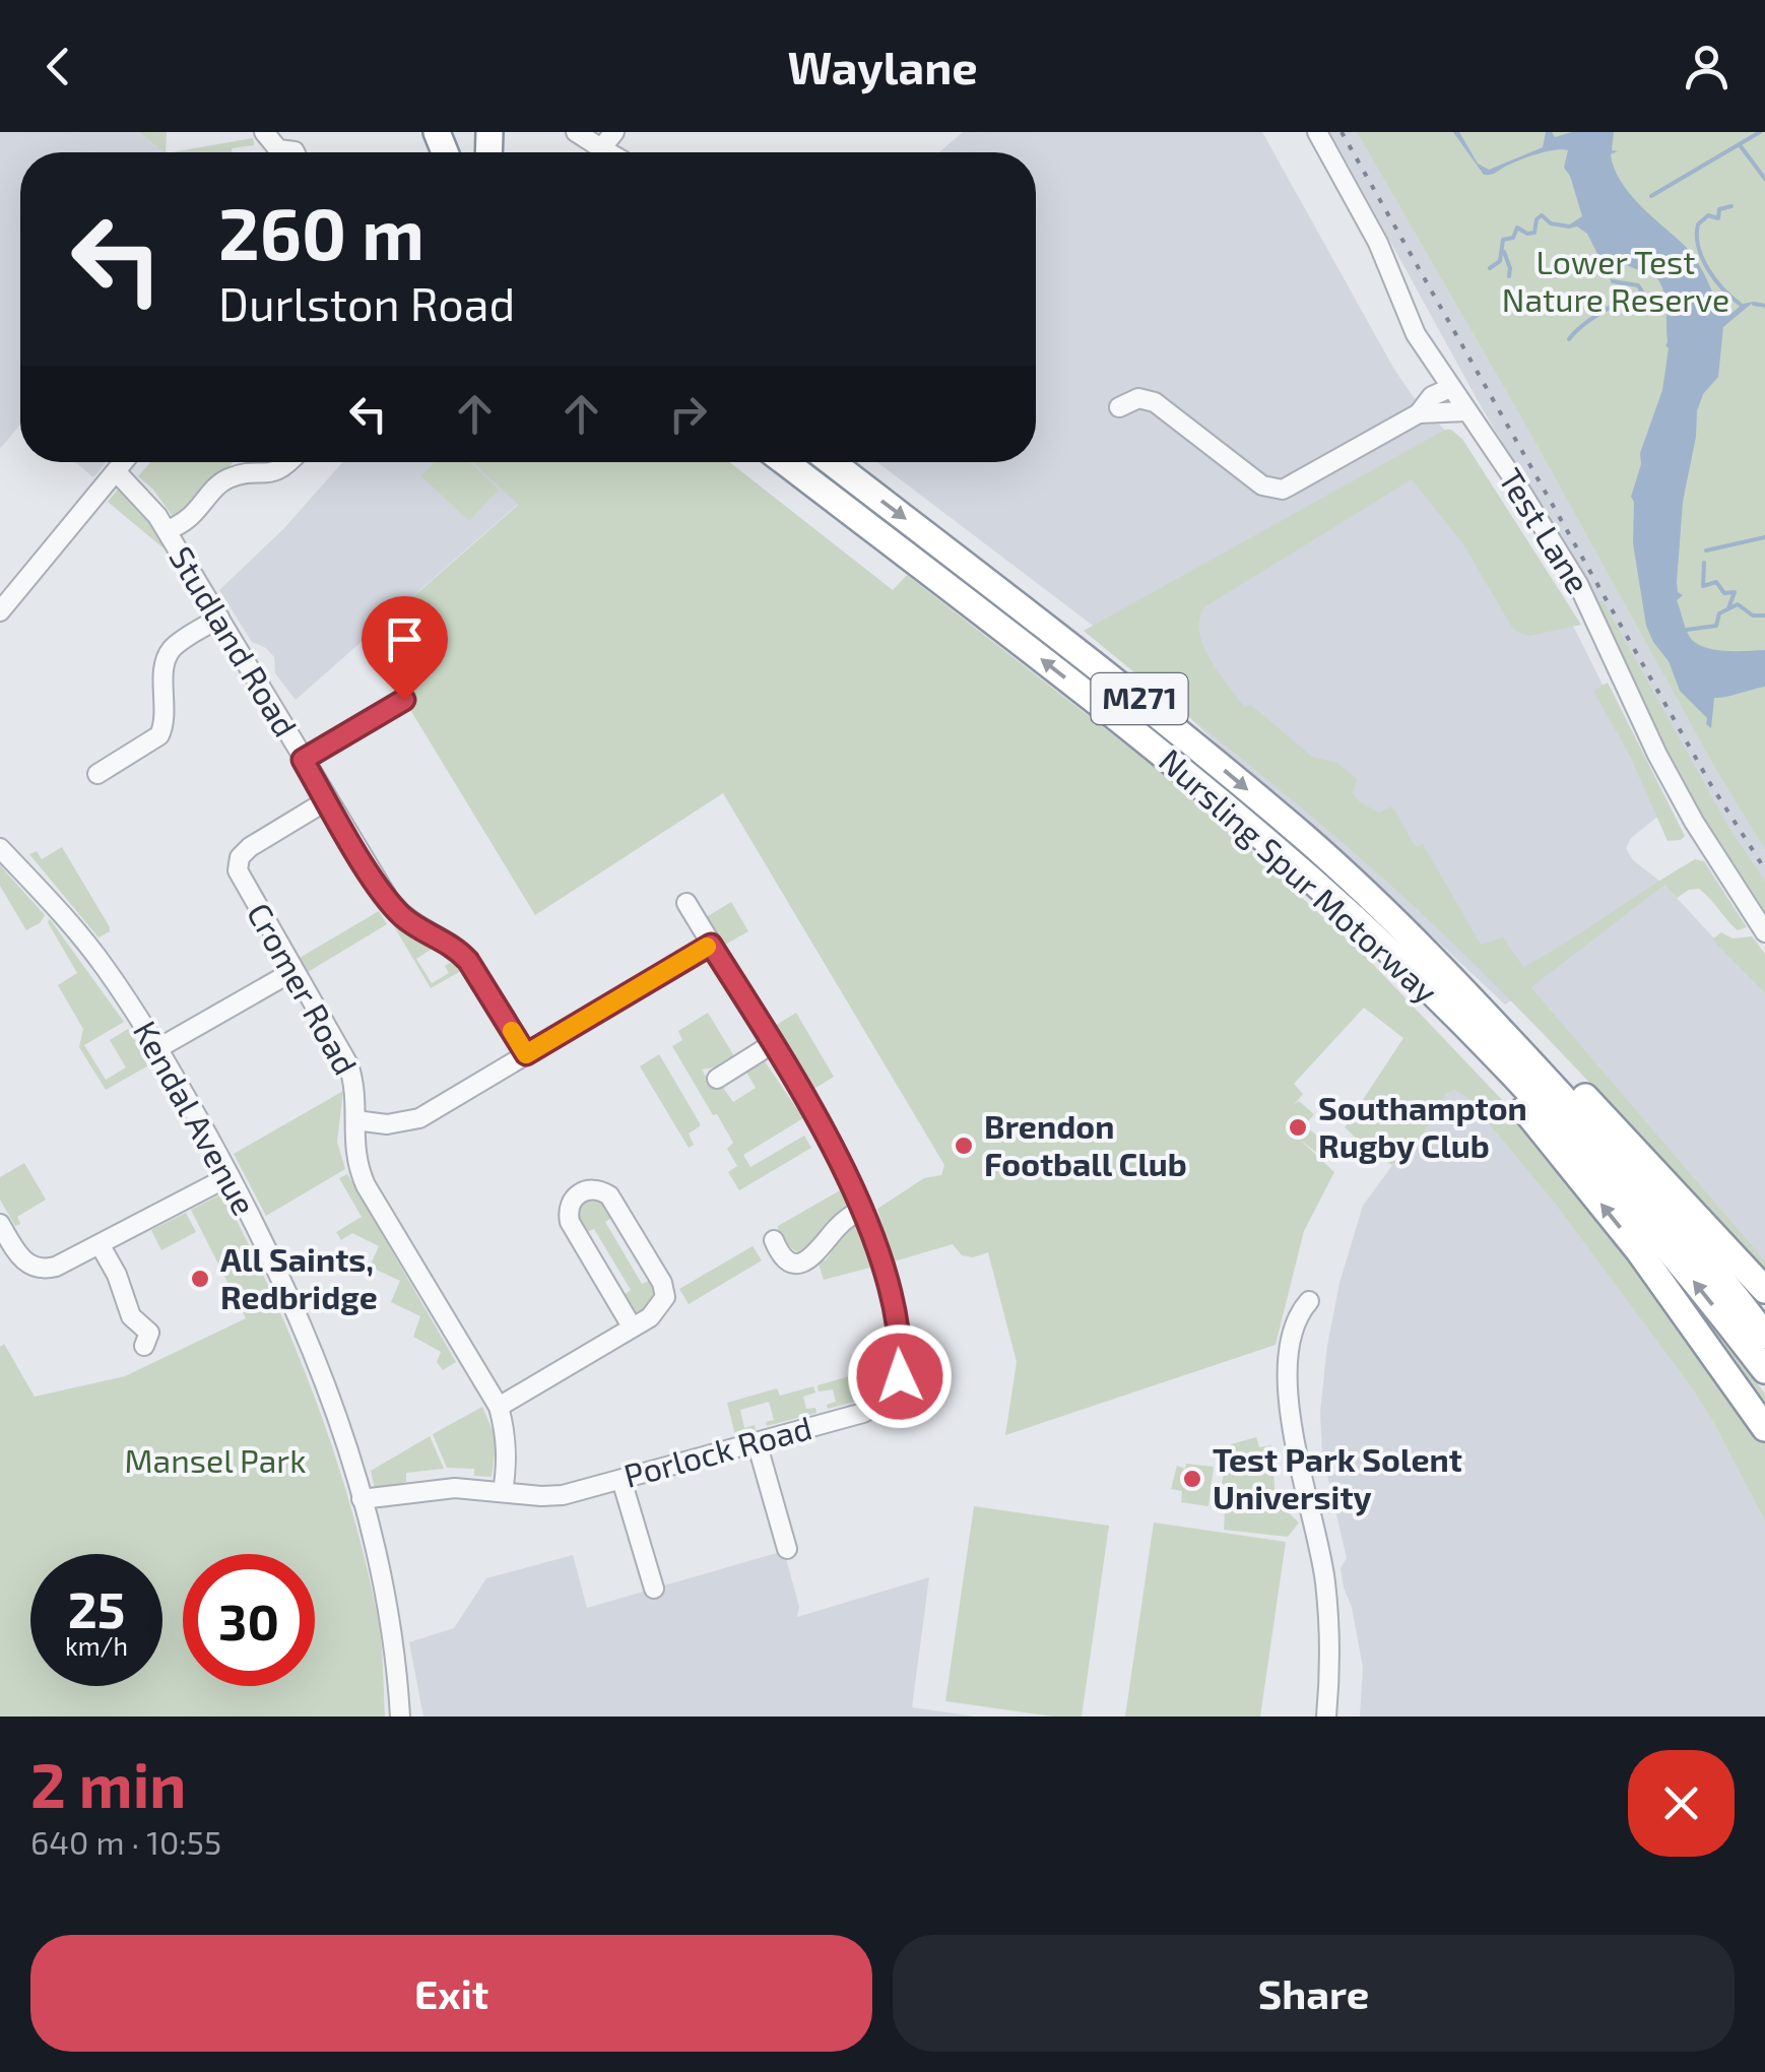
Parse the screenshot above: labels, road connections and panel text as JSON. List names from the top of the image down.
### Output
{
  "streets": {
    "highway": ["M271", "Nursling Spur Motorway"],
    "street": [
      "Test Lane",
      "Studland Road",
      "Cromer Road",
      "Kendal Avenue",
      "Porlock Road"
    ]
  },
  "crossings": [
    ["Studland Road", "Cromer Road"],
    ["M271", "Nursling Spur Motorway"],
    ["Cromer Road", "Porlock Road"],
    ["Kendal Avenue", "Porlock Road"]
  ],
  "parks": ["Lower Test Nature Reserve", "Mansel Park"],
  "places": [
    "Southampton Rugby Club",
    "Brendon Football Club",
    "All Saints, Redbridge",
    "Test Park Solent University"
  ],
  "page": {
    "header": "Waylane",
    "turn": ["260 m", "Durlston Road"],
    "speed": "25 km/h",
    "limit": "30",
    "heading": ["2 min", "640 m · 10:55"],
    "buttons": ["Exit", "Share"]
  }
}
